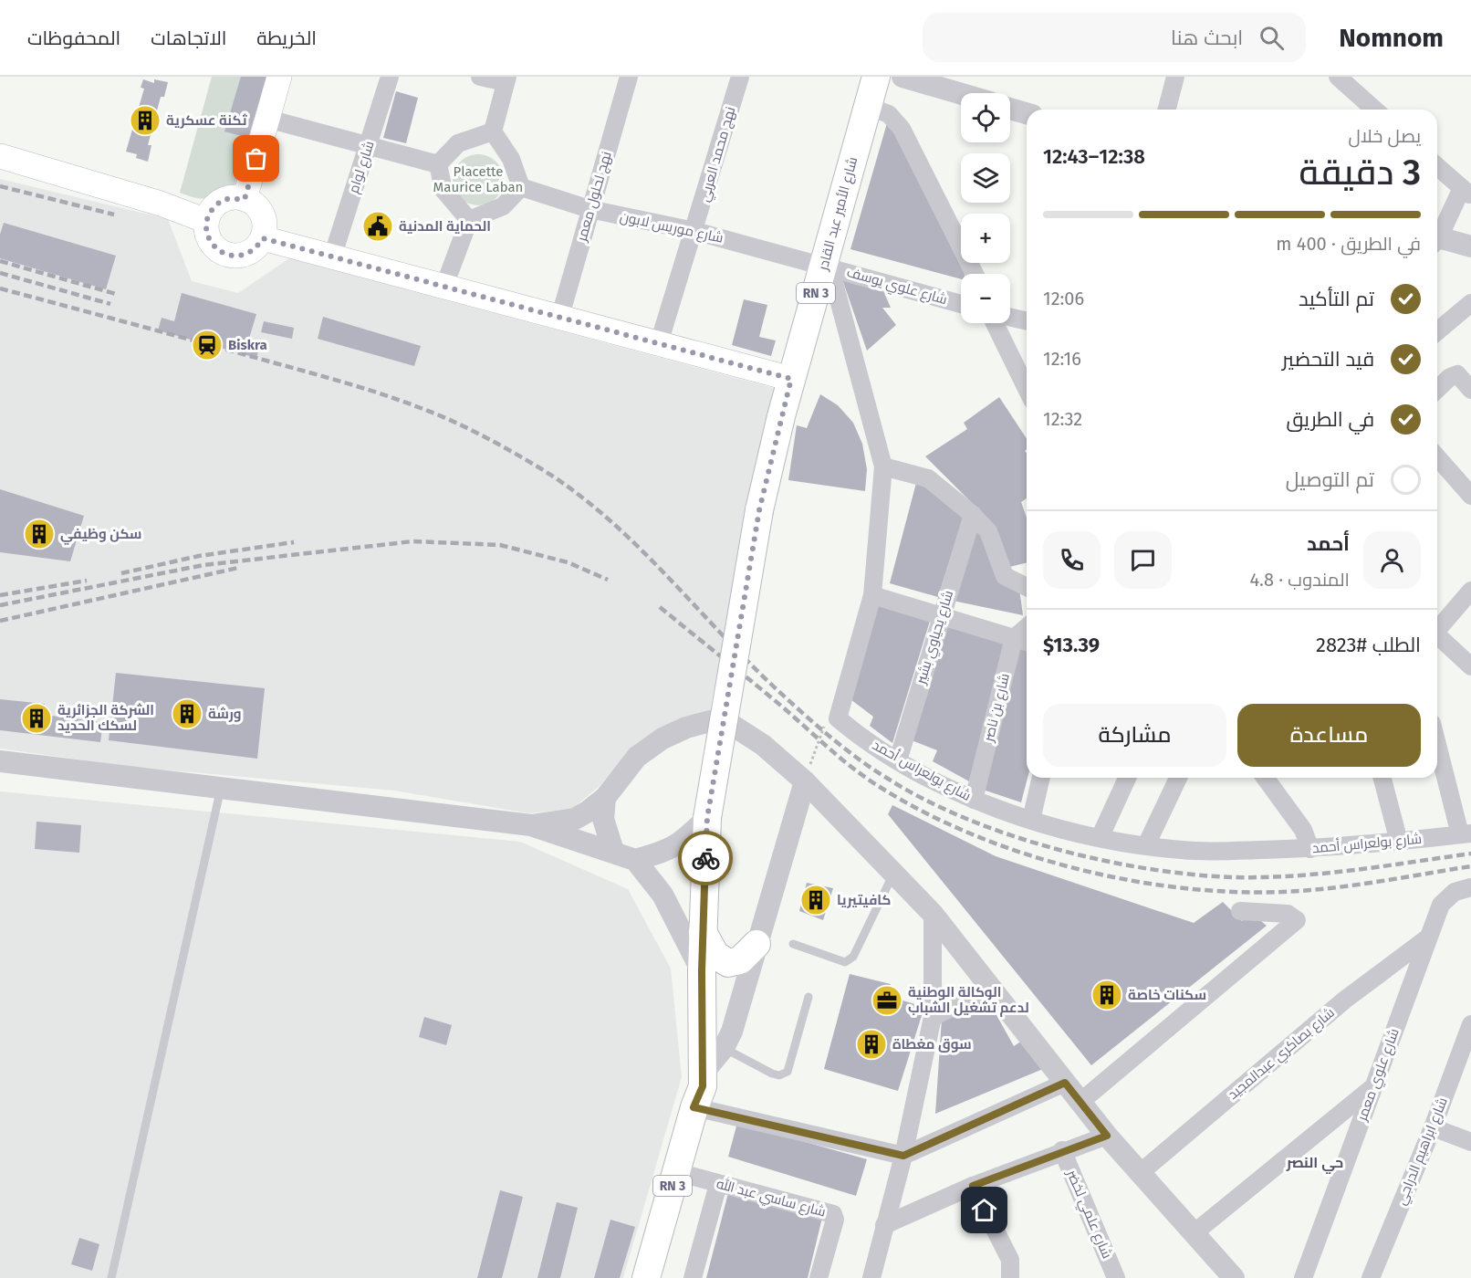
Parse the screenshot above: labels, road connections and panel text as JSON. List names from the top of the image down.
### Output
{
  "streets": {
    "main road": ["شارع الأمير عبد القادر", "RN 3"],
    "street": [
      "نهج محمد العربي",
      "شارع لوام",
      "نهج لحلول معمر",
      "شارع موريس لابون",
      "شارع علوي يوسف",
      "شارع يحياوي بشير",
      "شارع بن ناصر",
      "شارع بولعراس أحمد",
      "شارع بصاكري عبدالمجيد",
      "شارع علوي معمر",
      "شارع ابراهيم الدراجي",
      "شارع ساسي عبد الله",
      "شارع علمي لخضر"
    ]
  },
  "crossings": [
    ["نهج محمد العربي", "شارع موريس لابون"],
    ["نهج لحلول معمر", "شارع موريس لابون"],
    ["شارع الأمير عبد القادر", "شارع موريس لابون"],
    ["شارع الأمير عبد القادر", "شارع علوي يوسف"],
    ["شارع الأمير عبد القادر", "RN 3"],
    ["شارع موريس لابون", "شارع علوي يوسف"],
    ["RN 3", "شارع ساسي عبد الله"],
    ["شارع يحياوي بشير", "شارع بولعراس أحمد"],
    ["شارع بن ناصر", "شارع بولعراس أحمد"],
    ["شارع بصاكري عبدالمجيد", "شارع علوي معمر"]
  ],
  "districts": ["حي النصر"],
  "parks": ["Placette Maurice Laban"],
  "places": {
    "building": [
      "ثكنة عسكرية",
      "سكن وظيفي",
      "ورشة",
      "الشركة الجزائرية لسكك الحديد",
      "كافيتيريا",
      "سكنات خاصة",
      "سوق مغطاة"
    ],
    "public building": ["الحماية المدنية"],
    "station": ["Biskra"],
    "office": ["الوكالة الوطنية لدعم تشغيل الشباب"]
  },
  "page": {
    "header": "Nomnom",
    "search": "ابحث هنا",
    "nav": ["الخريطة", "الاتجاهات", "المحفوظات"],
    "map_buttons": ["+", "−"],
    "heading": ["3 دقيقة", "يصل خلال", "12:38–12:43"],
    "panel": [
      "أحمد",
      "المندوب · 4.8",
      "الطلب #2823",
      "$13.39"
    ],
    "bar": "في الطريق · 400 m",
    "list": [
      ["تم التأكيد", "12:06"],
      ["قيد التحضير", "12:16"],
      ["في الطريق", "12:32"],
      "تم التوصيل"
    ],
    "buttons": ["مساعدة", "مشاركة"]
  }
}
